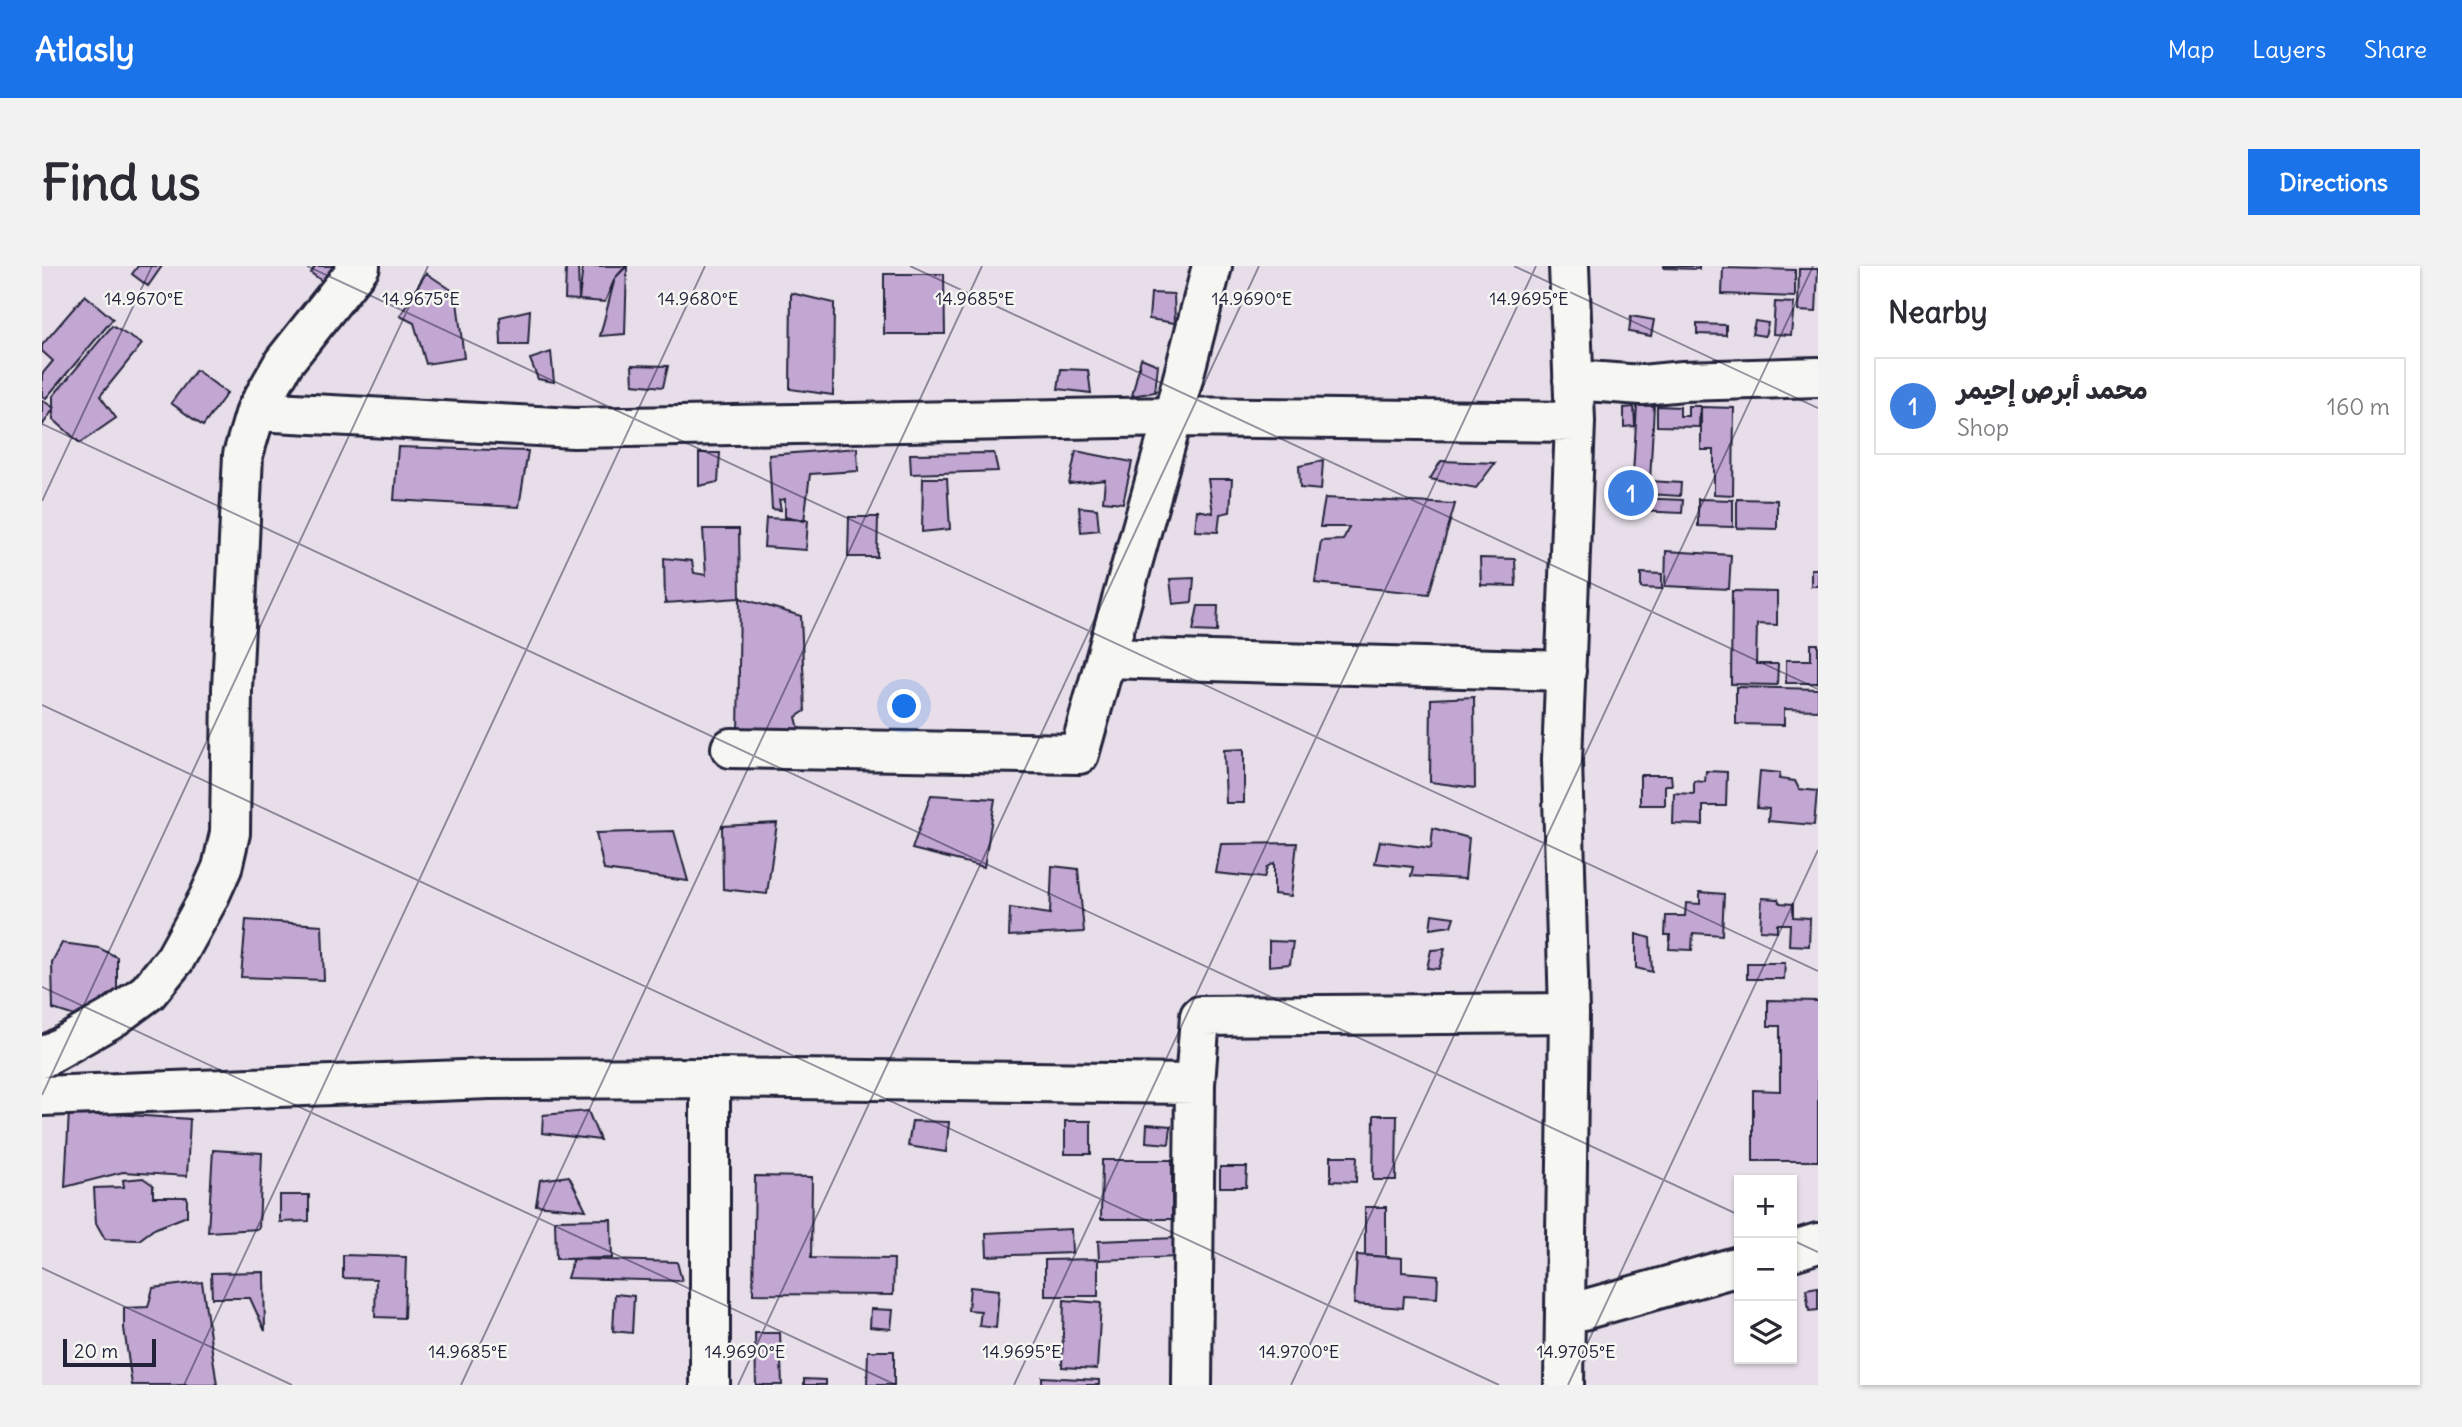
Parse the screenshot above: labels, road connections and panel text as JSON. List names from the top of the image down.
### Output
{
  "scale_bar": "20 m",
  "page": {
    "header": "Atlasly",
    "nav": ["Map", "Layers", "Share"],
    "buttons": "Directions",
    "title": "Find us",
    "heading": "Nearby",
    "list": [
      {
        "mark": "1",
        "name": "محمد أبرص إحيمر",
        "note": "Shop",
        "value": "160 m"
      }
    ],
    "pins": "1",
    "map_buttons": ["+", "−"],
    "scale": "20 m"
  },
  "coordinates": [
    "14.9670°E",
    "14.9675°E",
    "14.9680°E",
    "14.9685°E",
    "14.9690°E",
    "14.9695°E",
    "14.9700°E",
    "14.9705°E"
  ]
}
